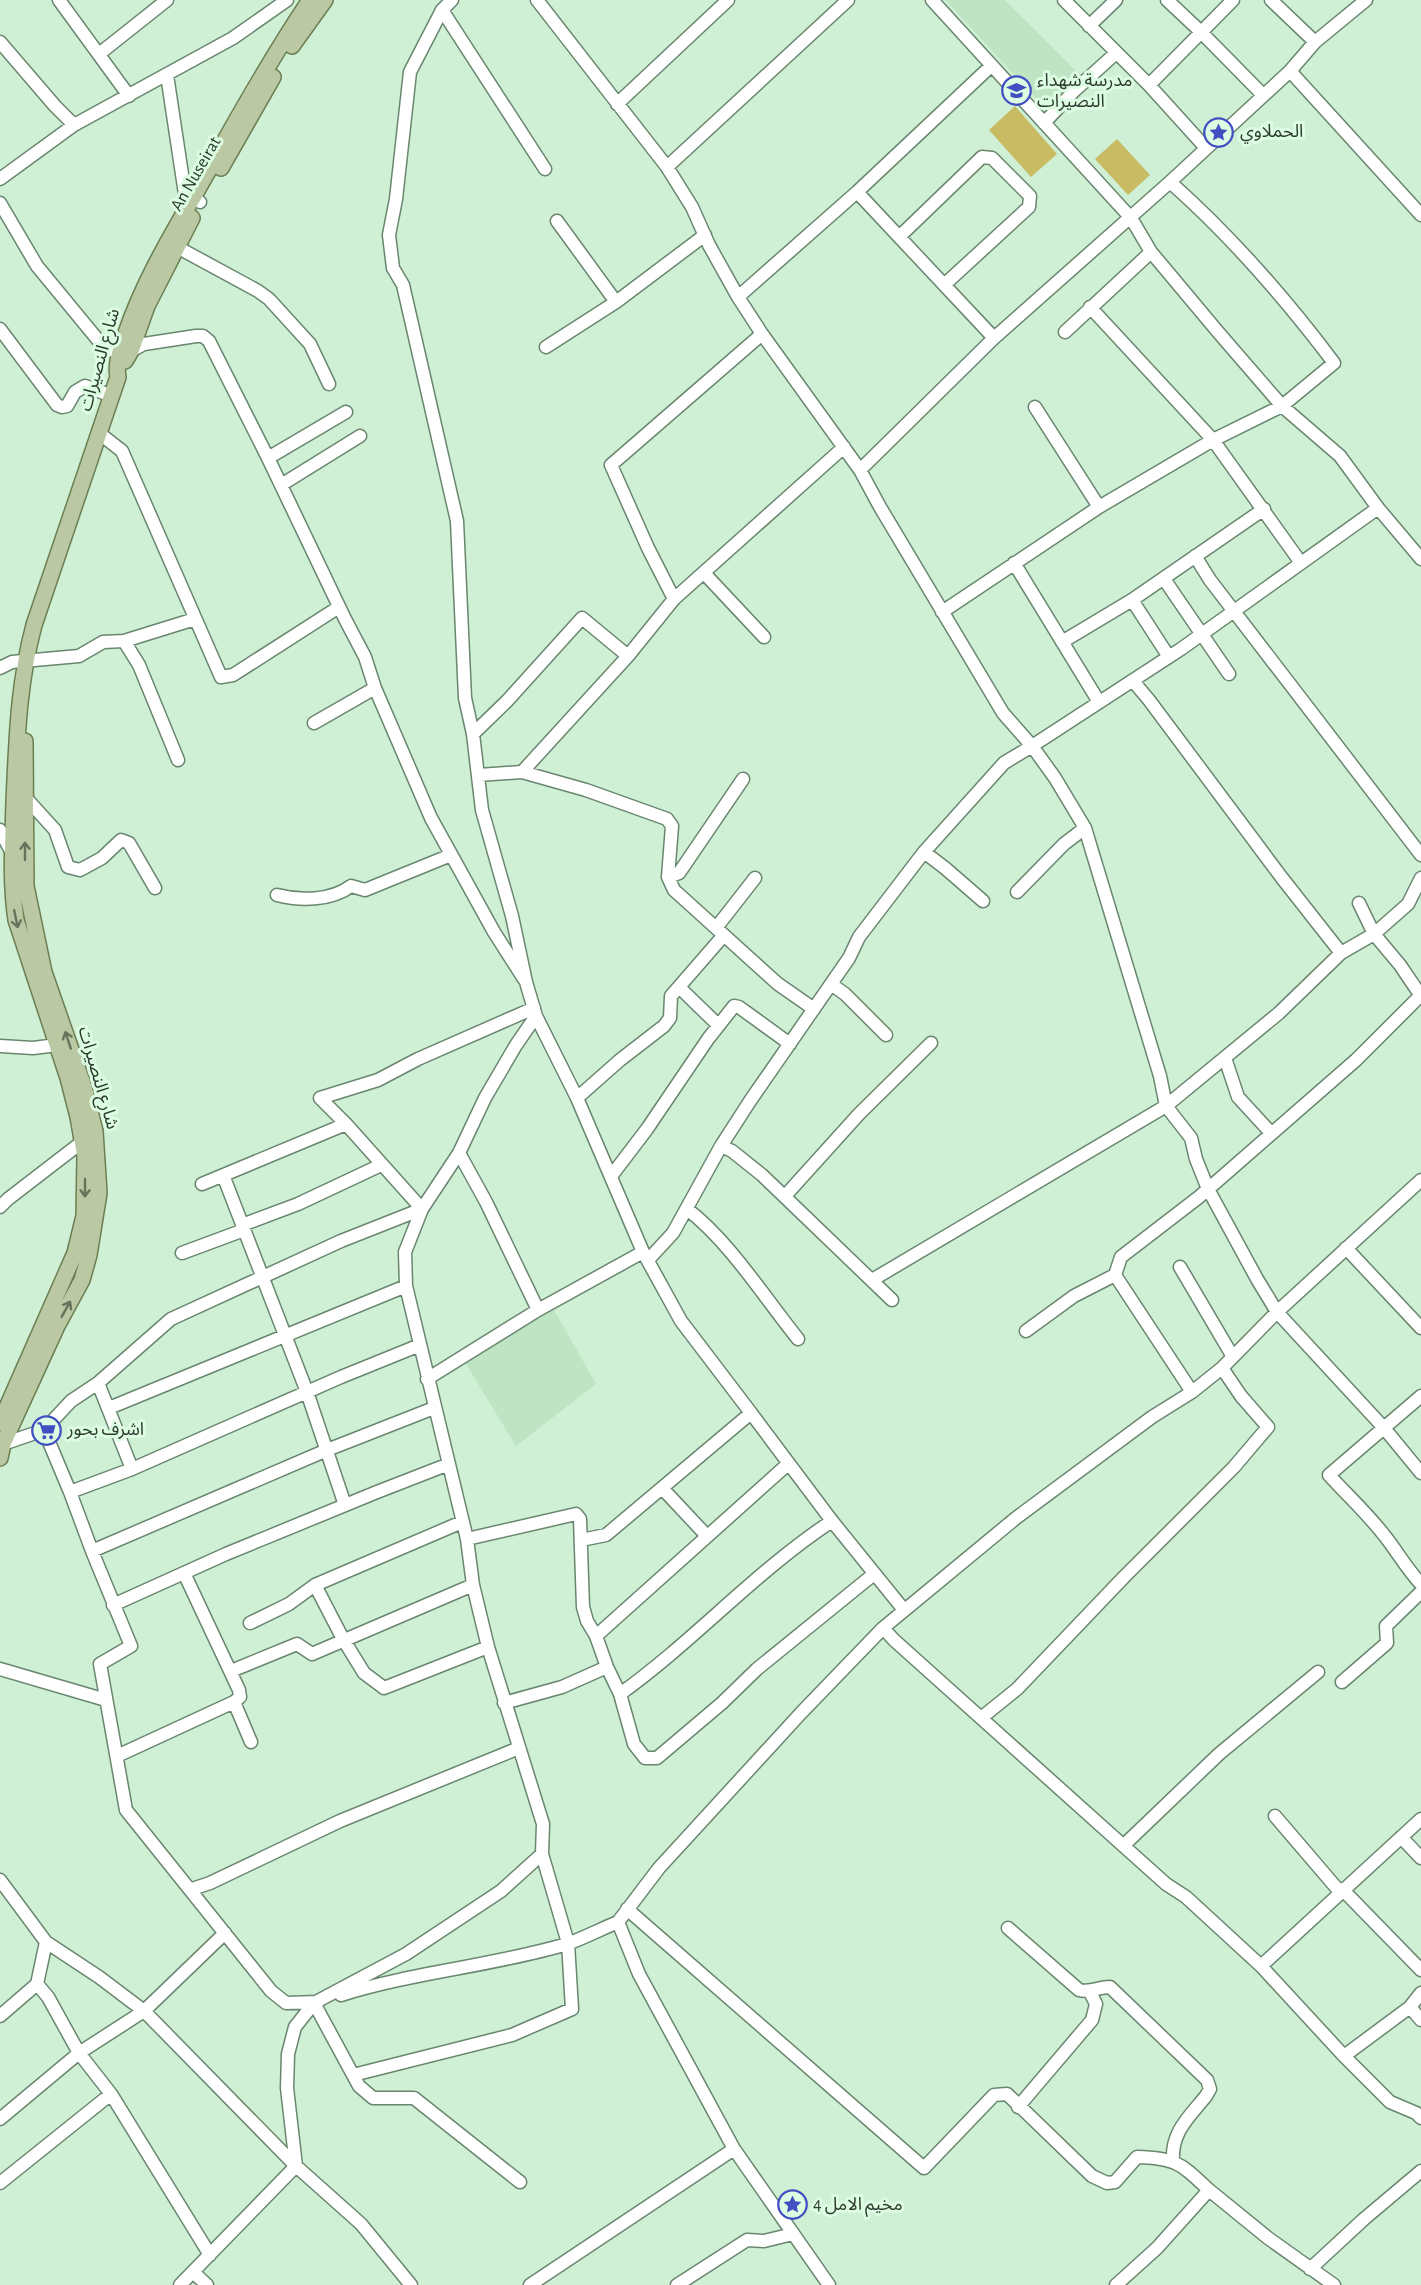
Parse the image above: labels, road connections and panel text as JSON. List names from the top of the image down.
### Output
{
  "streets": {
    "main road": ["An Nuseirat", "شارع النصيرات"]
  },
  "crossings": [
    ["An Nuseirat", "شارع النصيرات"]
  ],
  "places": {
    "school or university": ["مدرسة شهداء النصيرات"],
    "place": ["الحملاوي", "مخيم الامل 4"],
    "supermarket": ["اشرف بحور"]
  }
}
